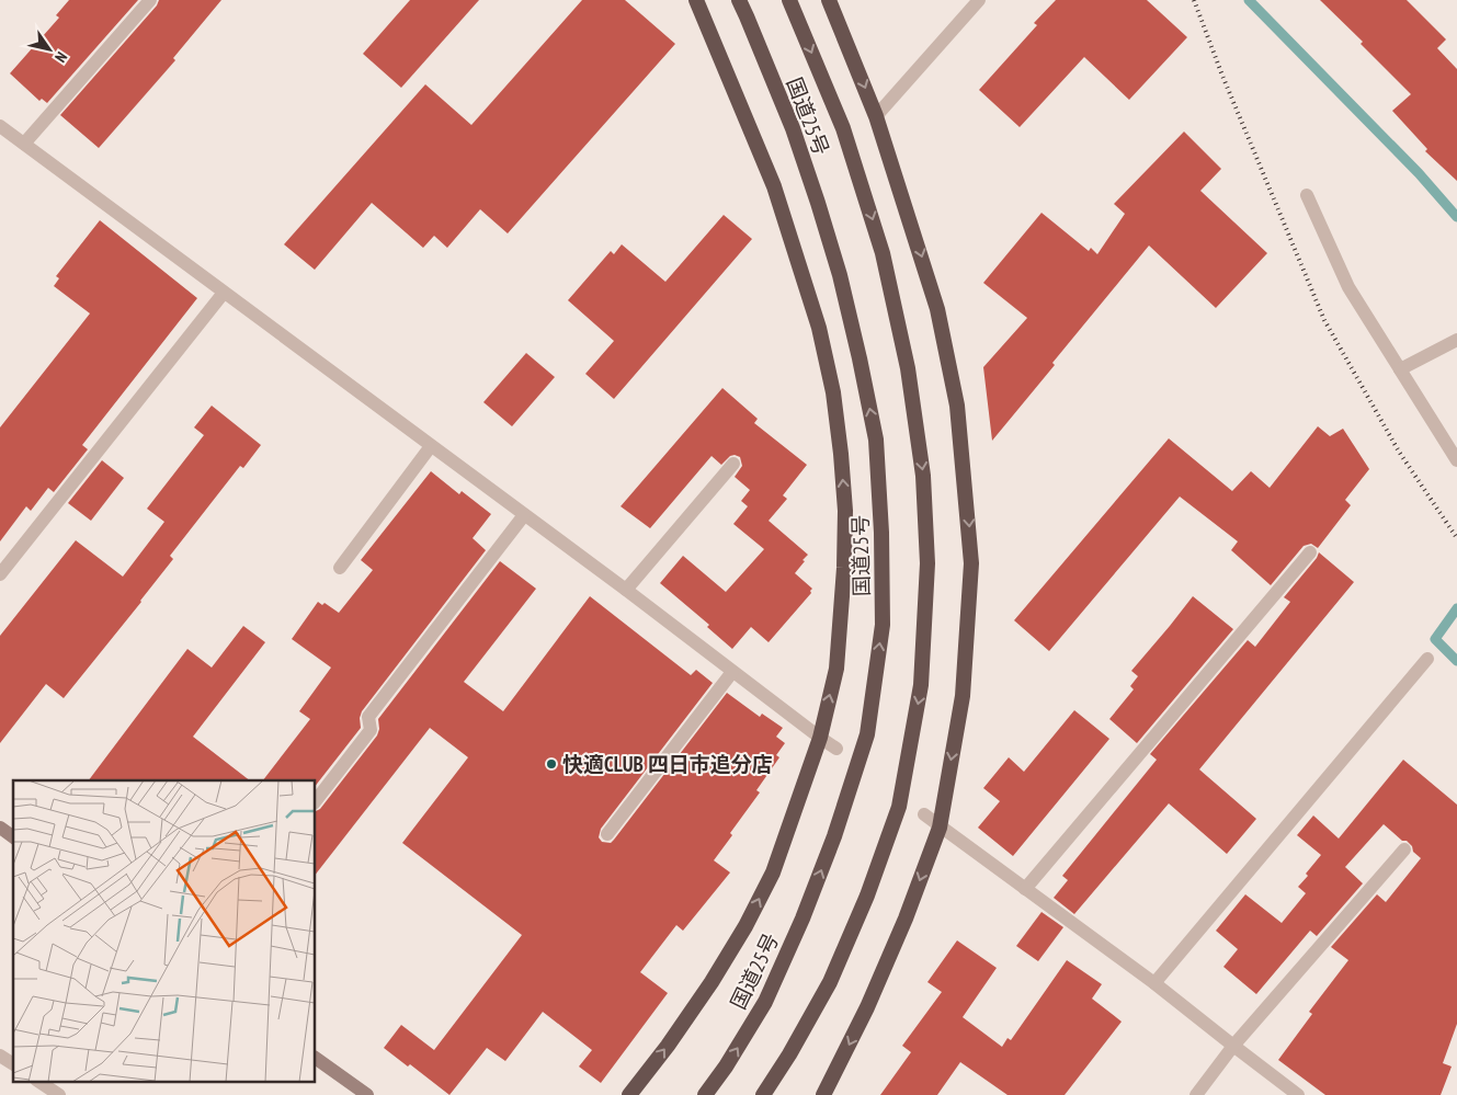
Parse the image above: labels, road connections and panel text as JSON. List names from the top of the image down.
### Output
{
  "streets": {
    "highway": ["国道25号"]
  },
  "places": ["快適CLUB 四日市追分店"],
  "north": "bottom right"
}
